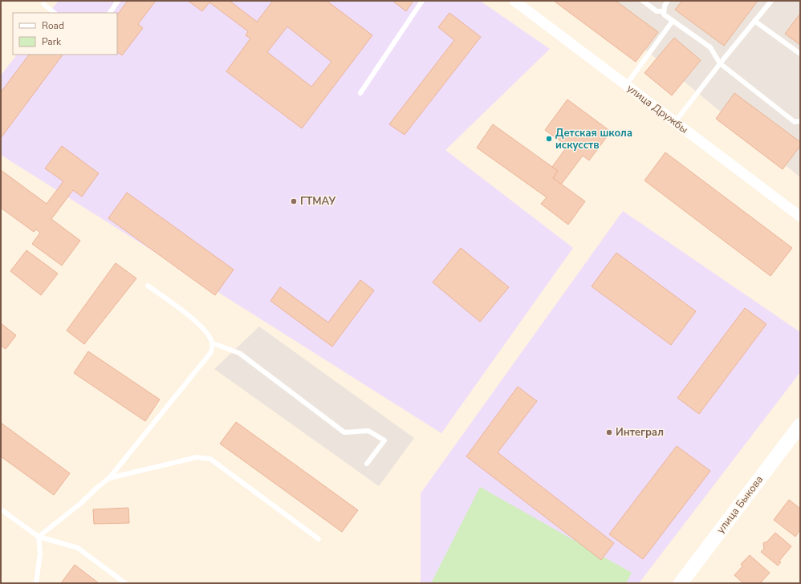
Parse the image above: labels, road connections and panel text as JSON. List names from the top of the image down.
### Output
{
  "streets": {
    "street": ["улица Дружбы", "улица Быкова"]
  },
  "places": ["Детская школа искусств", "ГТМАУ", "Интеграл"],
  "legend": ["Road", "Park"]
}
